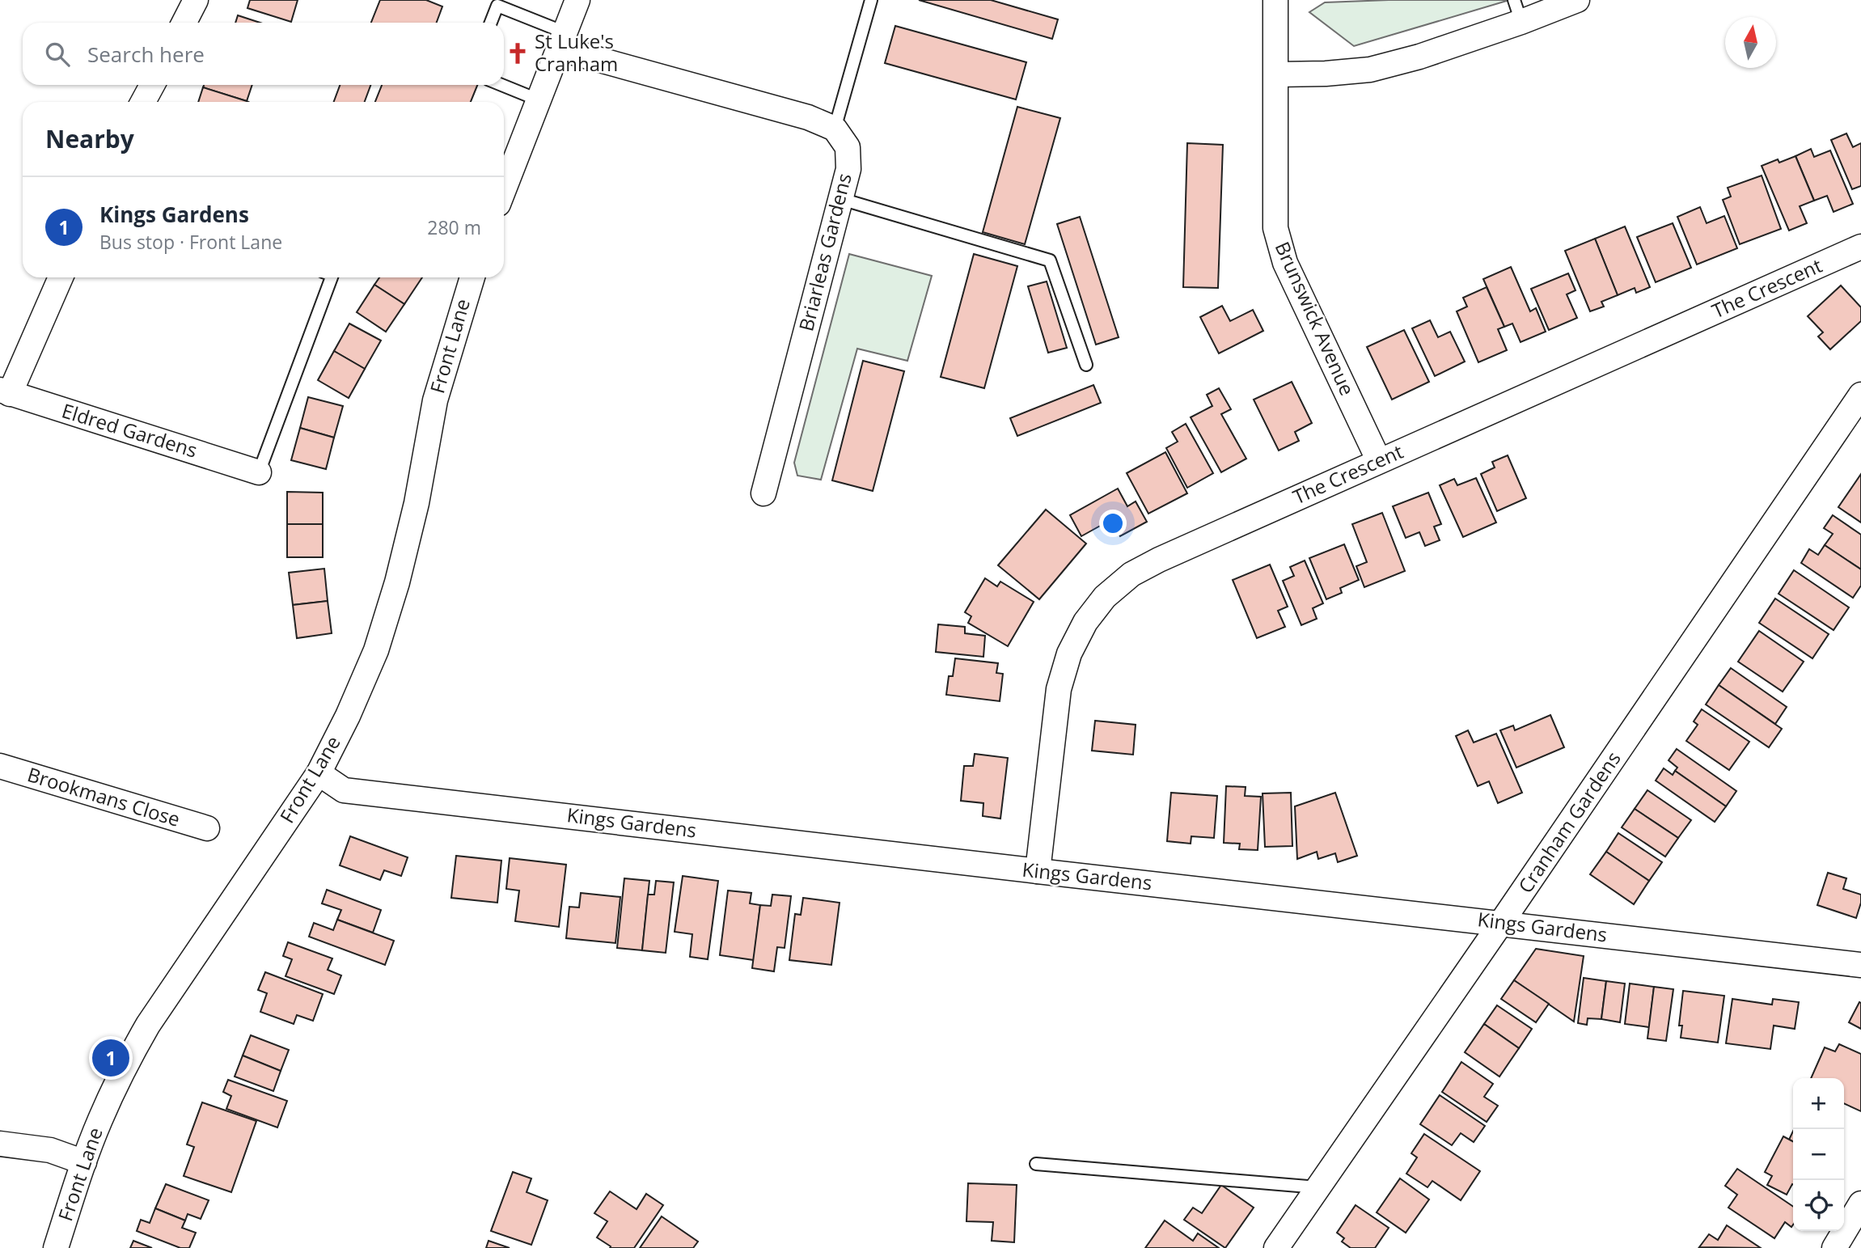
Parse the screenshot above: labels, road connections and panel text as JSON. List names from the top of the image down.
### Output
{
  "streets": {
    "street": [
      "Briarleas Gardens",
      "The Crescent",
      "Brunswick Avenue",
      "Front Lane",
      "Eldred Gardens",
      "Brookmans Close",
      "Cranham Gardens",
      "Kings Gardens"
    ]
  },
  "crossings": [
    ["The Crescent", "Brunswick Avenue"],
    ["The Crescent", "Kings Gardens"],
    ["Front Lane", "Kings Gardens"],
    ["Cranham Gardens", "Kings Gardens"]
  ],
  "places": {
    "church": ["St Luke's Cranham"]
  },
  "north": "top",
  "page": {
    "search": "Search here",
    "heading": "Nearby",
    "list": [
      {
        "mark": "1",
        "name": "Kings Gardens",
        "note": "Bus stop · Front Lane",
        "value": "280 m"
      }
    ],
    "pins": "1",
    "map_buttons": ["+", "−"]
  }
}
